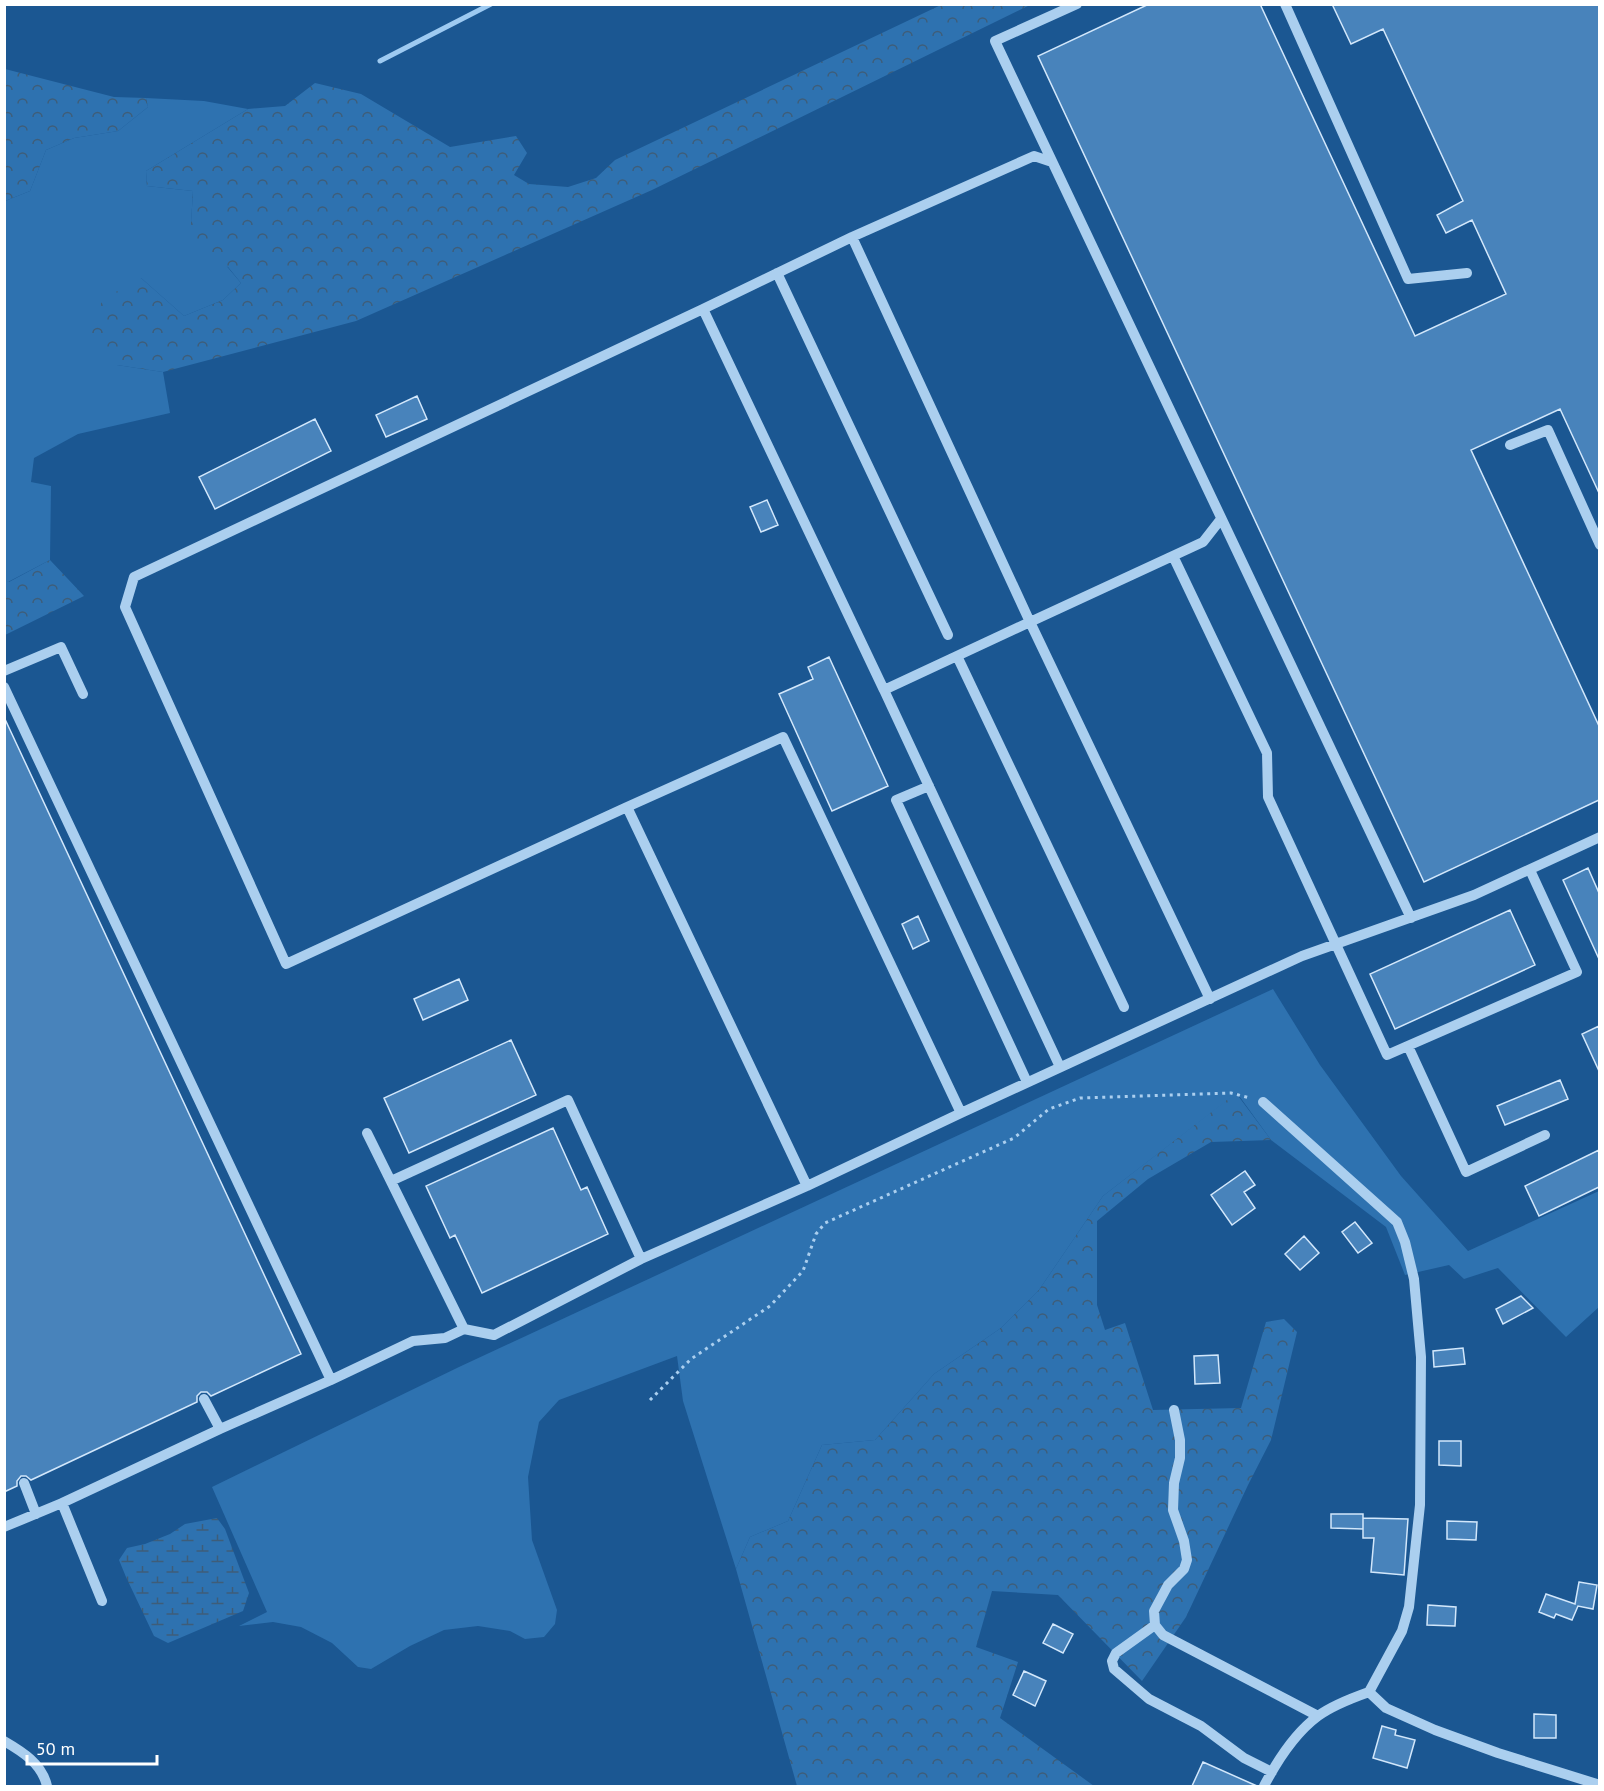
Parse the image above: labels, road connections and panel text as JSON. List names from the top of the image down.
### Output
{
  "scale_bar": "50 m"
}
